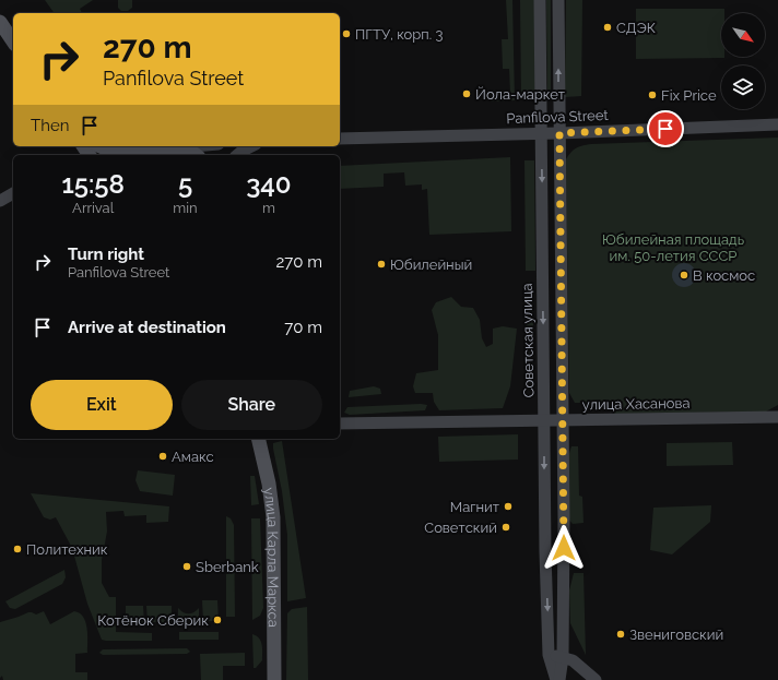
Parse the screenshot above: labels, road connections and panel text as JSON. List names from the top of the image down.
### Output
{
  "streets": {
    "main road": ["улица Карла Маркса"],
    "street": ["Panfilova Street", "Советская улица", "улица Хасанова"]
  },
  "crossings": [
    ["Panfilova Street", "Советская улица"],
    ["Советская улица", "улица Хасанова"]
  ],
  "parks": ["Юбилейная площадь им. 50-летия СССР"],
  "places": [
    "СДЭК",
    "ПГТУ, корп. 3",
    "Йола-маркет",
    "Fix Price",
    "Юбилейный",
    "В космос",
    "Амакс",
    "Магнит",
    "Советский",
    "Политехник",
    "Sberbank",
    "Котёнок Сберик",
    "Звениговский"
  ],
  "north": "bottom right",
  "page": {
    "turn": ["270 m", "Panfilova Street"],
    "then": "Then",
    "eta": [
      "15:58",
      "Arrival",
      "5",
      "min",
      "340",
      "m"
    ],
    "list": [
      {
        "name": "Turn right",
        "note": "Panfilova Street",
        "value": "270 m"
      },
      {
        "name": "Arrive at destination",
        "value": "70 m"
      }
    ],
    "buttons": ["Exit", "Share"]
  }
}
